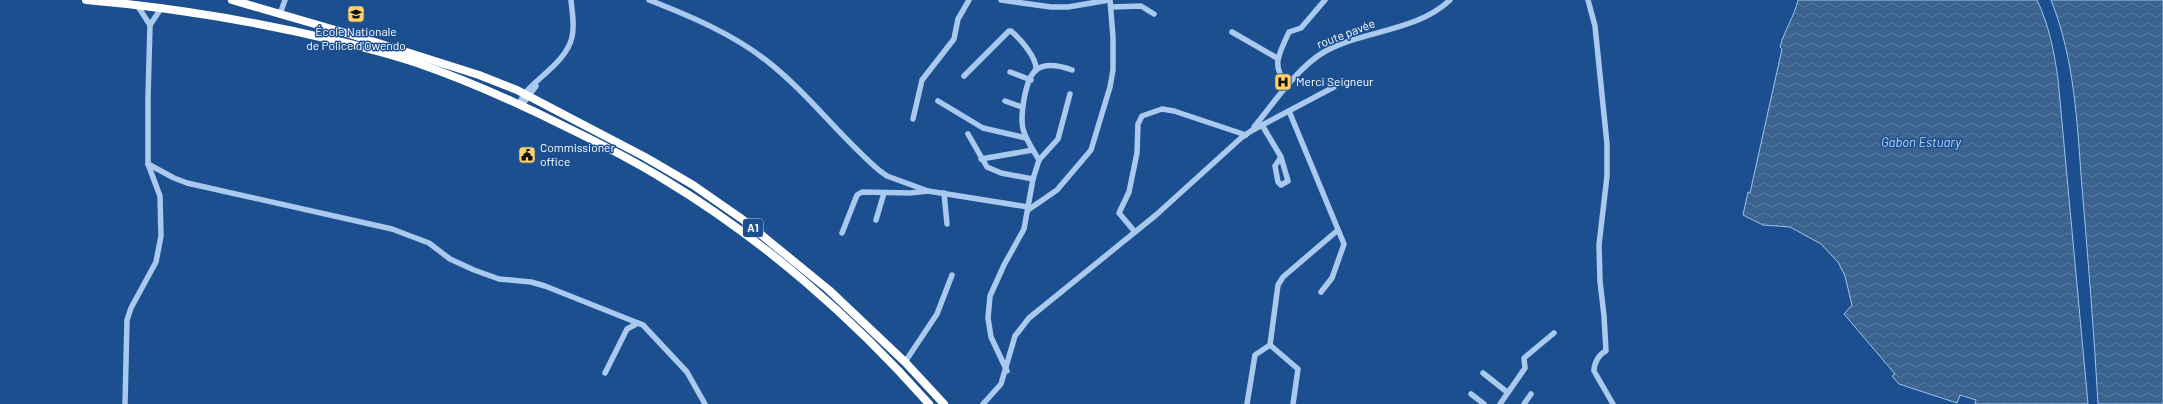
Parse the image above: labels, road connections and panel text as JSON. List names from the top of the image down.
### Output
{
  "streets": {
    "highway": ["A1"],
    "street": ["route pavée"]
  },
  "water": ["Gabon Estuary"],
  "places": {
    "school or university": ["École Nationale de Police d’Owendo"],
    "hospital": ["Merci Seigneur"],
    "public building": ["Commissioner office"]
  }
}
